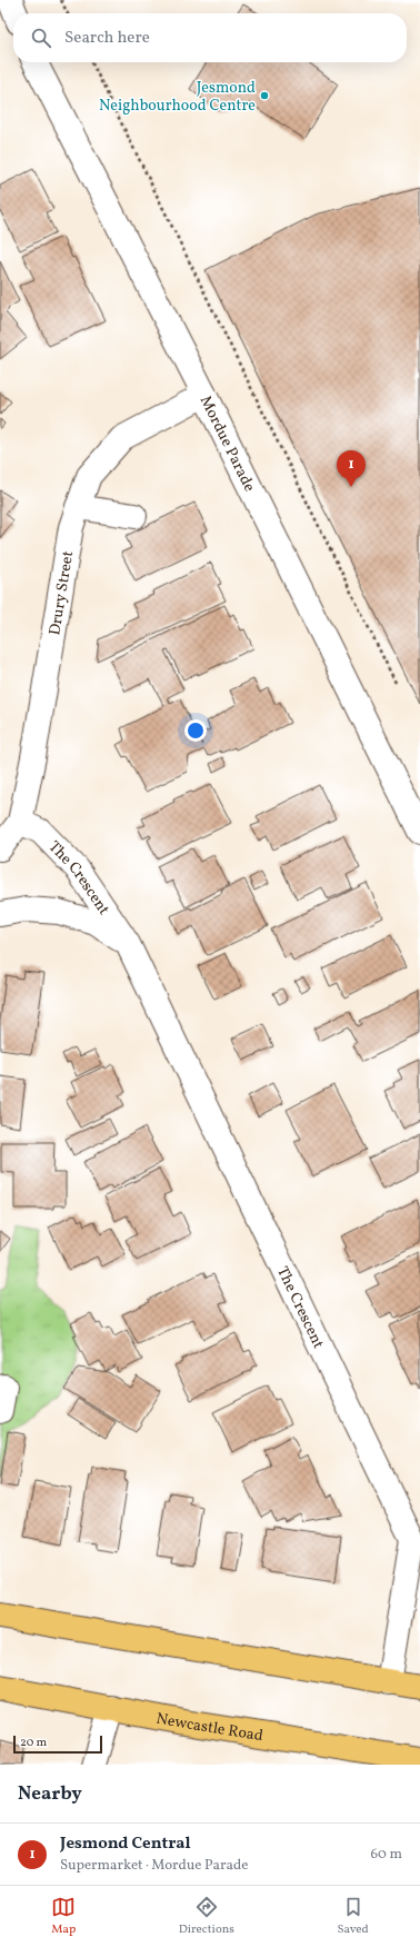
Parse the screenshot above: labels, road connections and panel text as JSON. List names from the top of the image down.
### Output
{
  "streets": {
    "highway": ["Newcastle Road"],
    "street": ["Mordue Parade", "Drury Street", "The Crescent"]
  },
  "crossings": [
    ["Mordue Parade", "Drury Street"],
    ["Drury Street", "The Crescent"]
  ],
  "places": ["Jesmond Neighbourhood Centre"],
  "scale_bar": "20 m",
  "page": {
    "search": "Search here",
    "pins": "1",
    "scale": "20 m",
    "heading": "Nearby",
    "list": [
      {
        "mark": "1",
        "name": "Jesmond Central",
        "note": "Supermarket · Mordue Parade",
        "value": "60 m"
      }
    ],
    "nav": ["Map", "Directions", "Saved"]
  }
}
